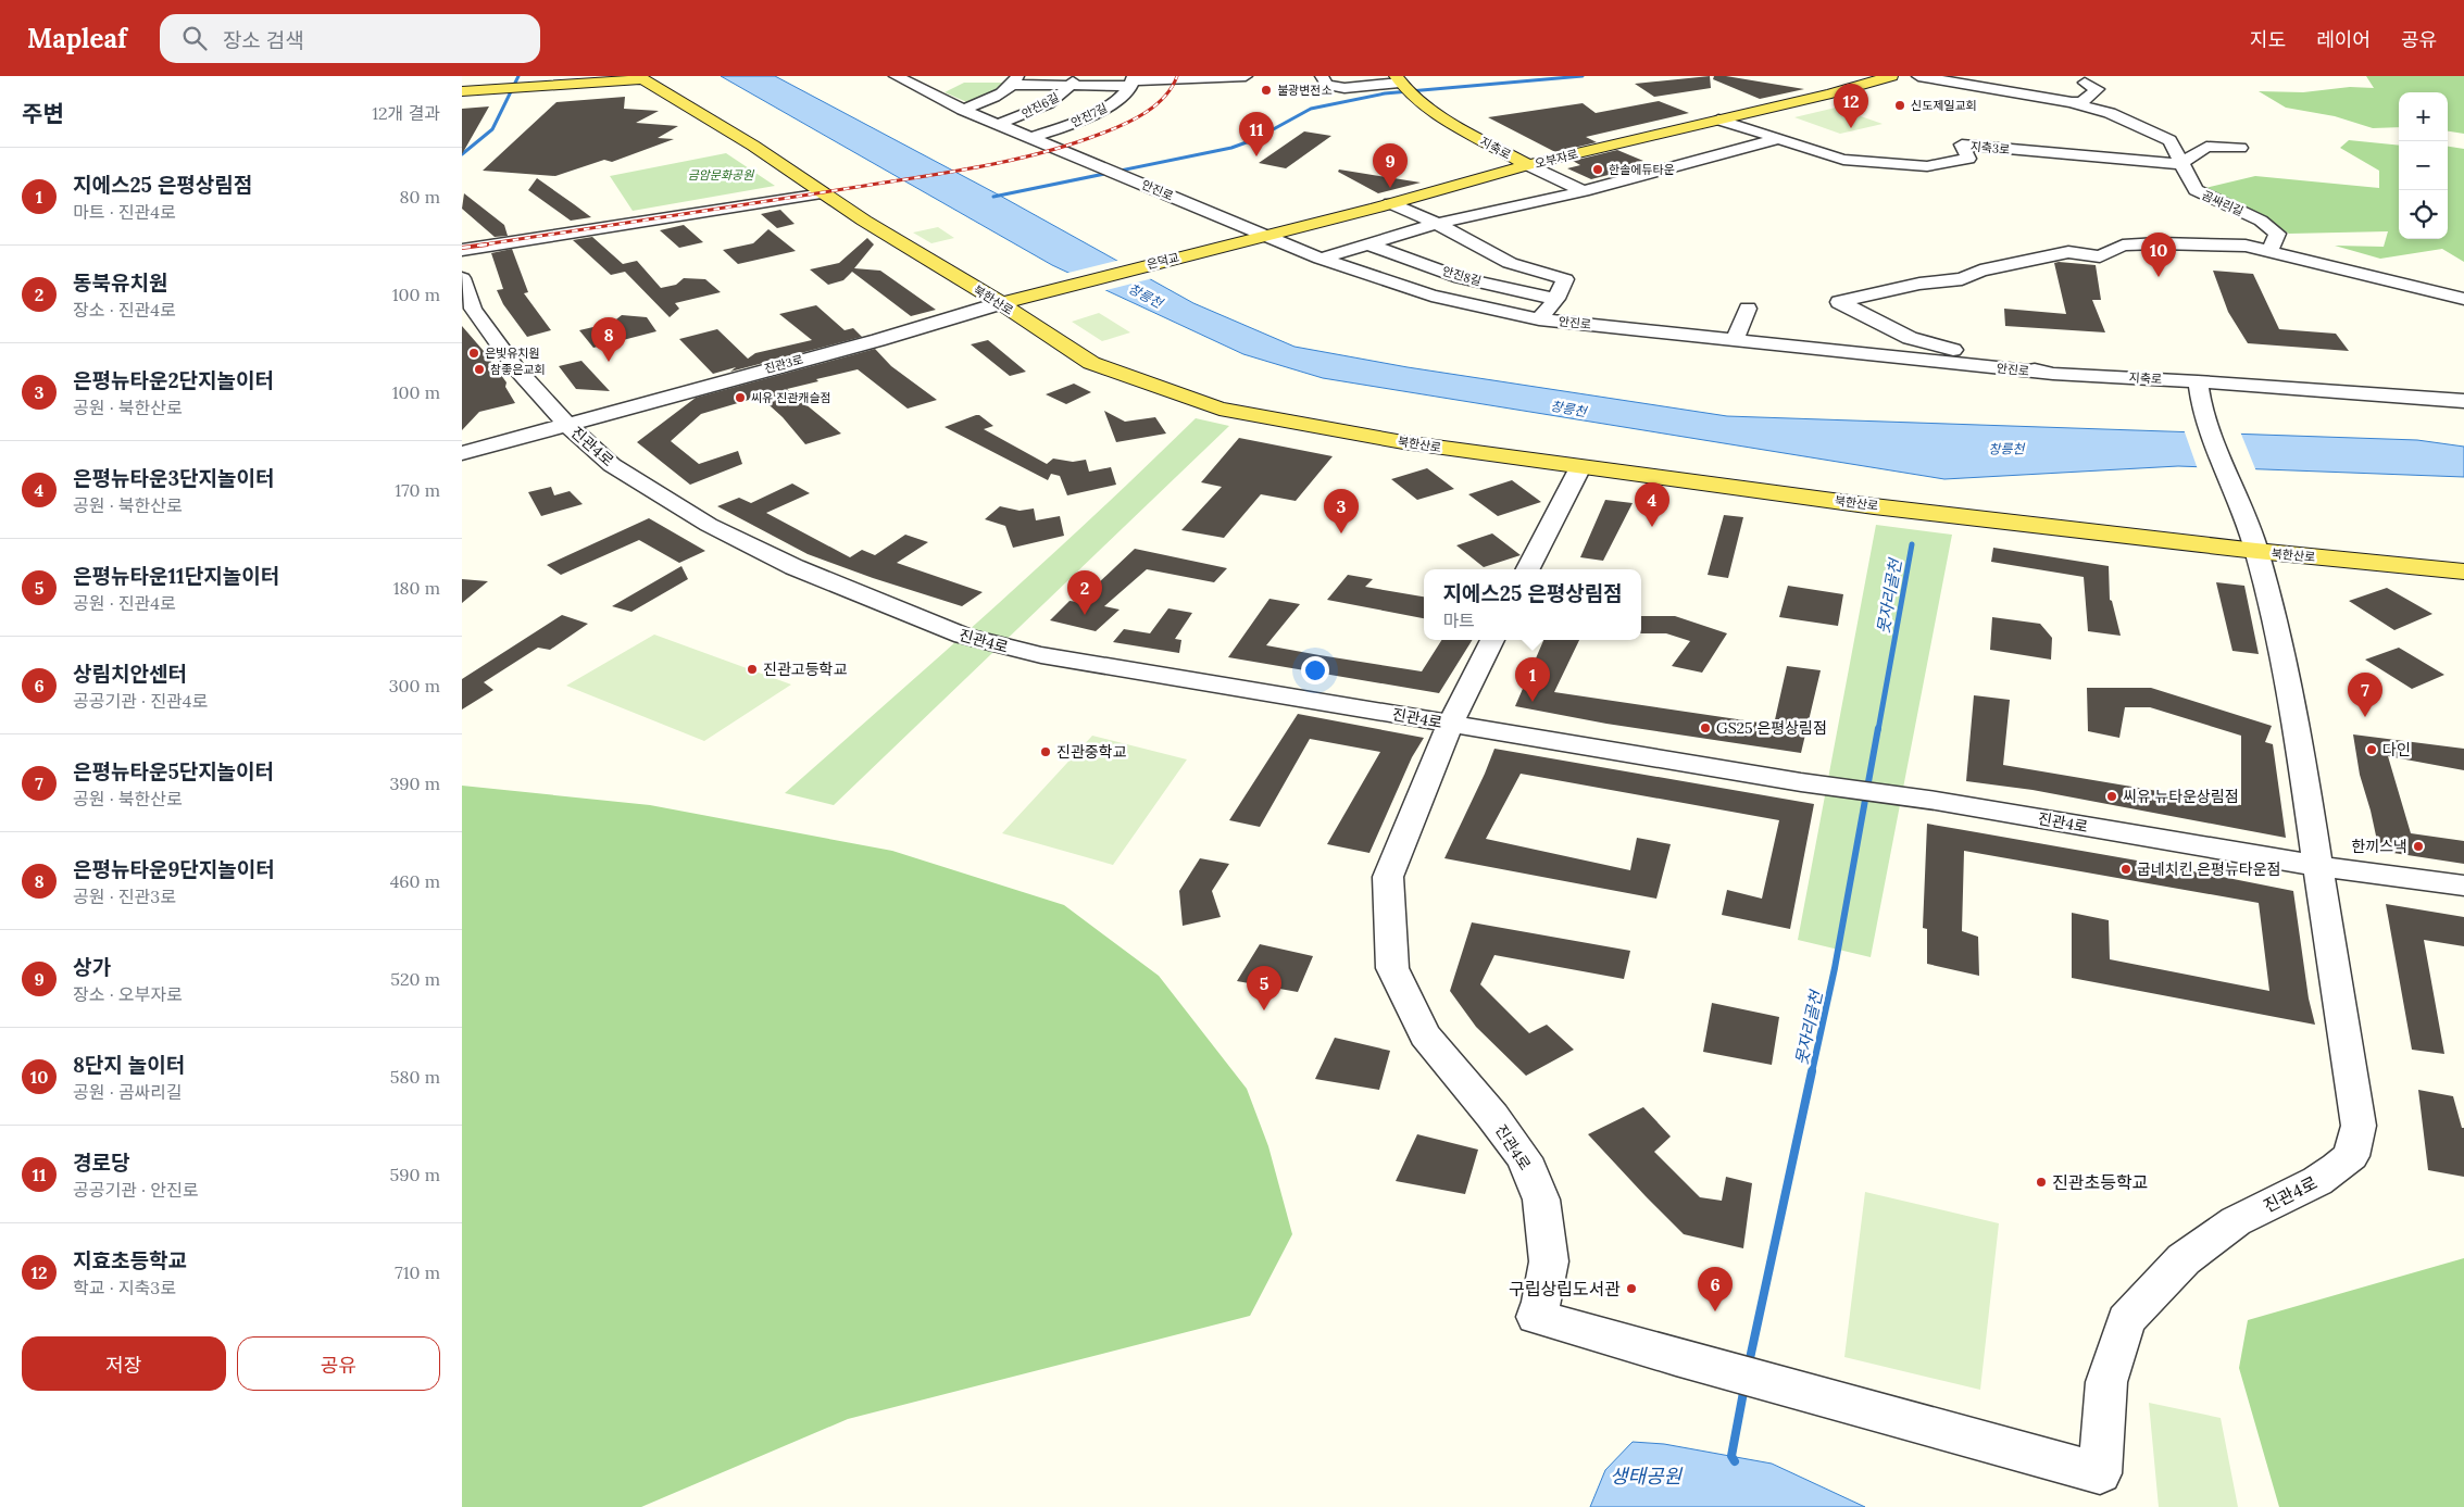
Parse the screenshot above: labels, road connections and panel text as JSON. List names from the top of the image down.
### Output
{
  "streets": {
    "main road": [
      "지축로",
      "오부자로",
      "은덕교",
      "북한산로"
    ],
    "street": [
      "안진6길",
      "안진7길",
      "지축3로",
      "안진로",
      "곰싸리길",
      "안진8길",
      "진관3로",
      "진관4로"
    ]
  },
  "crossings": [
    ["안진7길", "안진로"],
    ["지축로", "오부자로"],
    ["지축로", "안진로"],
    ["지축로", "곰싸리길"],
    ["지축3로", "오부자로"],
    ["지축3로", "곰싸리길"],
    ["오부자로", "안진로"],
    ["오부자로", "은덕교"],
    ["은덕교", "북한산로"],
    ["은덕교", "진관3로"],
    ["북한산로", "진관3로"],
    ["진관3로", "진관4로"]
  ],
  "water": ["창릉천", "못자리골천", "생태공원"],
  "parks": ["금암문화공원"],
  "places": [
    "불광변전소",
    "신도제일교회",
    "한솔에듀타운",
    "은빛유치원",
    "참좋은교회",
    "씨유 진관캐슬점",
    "진관고등학교",
    "GS25 은평상림점",
    "다인",
    "진관중학교",
    "씨유 뉴타운상림점",
    "한끼스낵",
    "굽네치킨 은평뉴타운점",
    "진관초등학교",
    "구립상립도서관"
  ],
  "page": {
    "header": "Mapleaf",
    "search": "장소 검색",
    "nav": ["지도", "레이어", "공유"],
    "heading": ["주변", "12개 결과"],
    "pins": [
      "12",
      "11",
      "9",
      "10",
      "8",
      "4",
      "3",
      "2",
      "1",
      "7",
      "5",
      "6"
    ],
    "map_buttons": ["+", "−"],
    "list": [
      {
        "mark": "1",
        "name": "지에스25 은평상림점",
        "note": "마트 · 진관4로",
        "value": "80 m"
      },
      {
        "mark": "2",
        "name": "동북유치원",
        "note": "장소 · 진관4로",
        "value": "100 m"
      },
      {
        "mark": "3",
        "name": "은평뉴타운2단지놀이터",
        "note": "공원 · 북한산로",
        "value": "100 m"
      },
      {
        "mark": "4",
        "name": "은평뉴타운3단지놀이터",
        "note": "공원 · 북한산로",
        "value": "170 m"
      },
      {
        "mark": "5",
        "name": "은평뉴타운11단지놀이터",
        "note": "공원 · 진관4로",
        "value": "180 m"
      },
      {
        "mark": "6",
        "name": "상림치안센터",
        "note": "공공기관 · 진관4로",
        "value": "300 m"
      },
      {
        "mark": "7",
        "name": "은평뉴타운5단지놀이터",
        "note": "공원 · 북한산로",
        "value": "390 m"
      },
      {
        "mark": "8",
        "name": "은평뉴타운9단지놀이터",
        "note": "공원 · 진관3로",
        "value": "460 m"
      },
      {
        "mark": "9",
        "name": "상가",
        "note": "장소 · 오부자로",
        "value": "520 m"
      },
      {
        "mark": "10",
        "name": "8단지 놀이터",
        "note": "공원 · 곰싸리길",
        "value": "580 m"
      },
      {
        "mark": "11",
        "name": "경로당",
        "note": "공공기관 · 안진로",
        "value": "590 m"
      },
      {
        "mark": "12",
        "name": "지효초등학교",
        "note": "학교 · 지축3로",
        "value": "710 m"
      }
    ],
    "popup": ["지에스25 은평상림점", "마트"],
    "buttons": ["저장", "공유"]
  }
}
